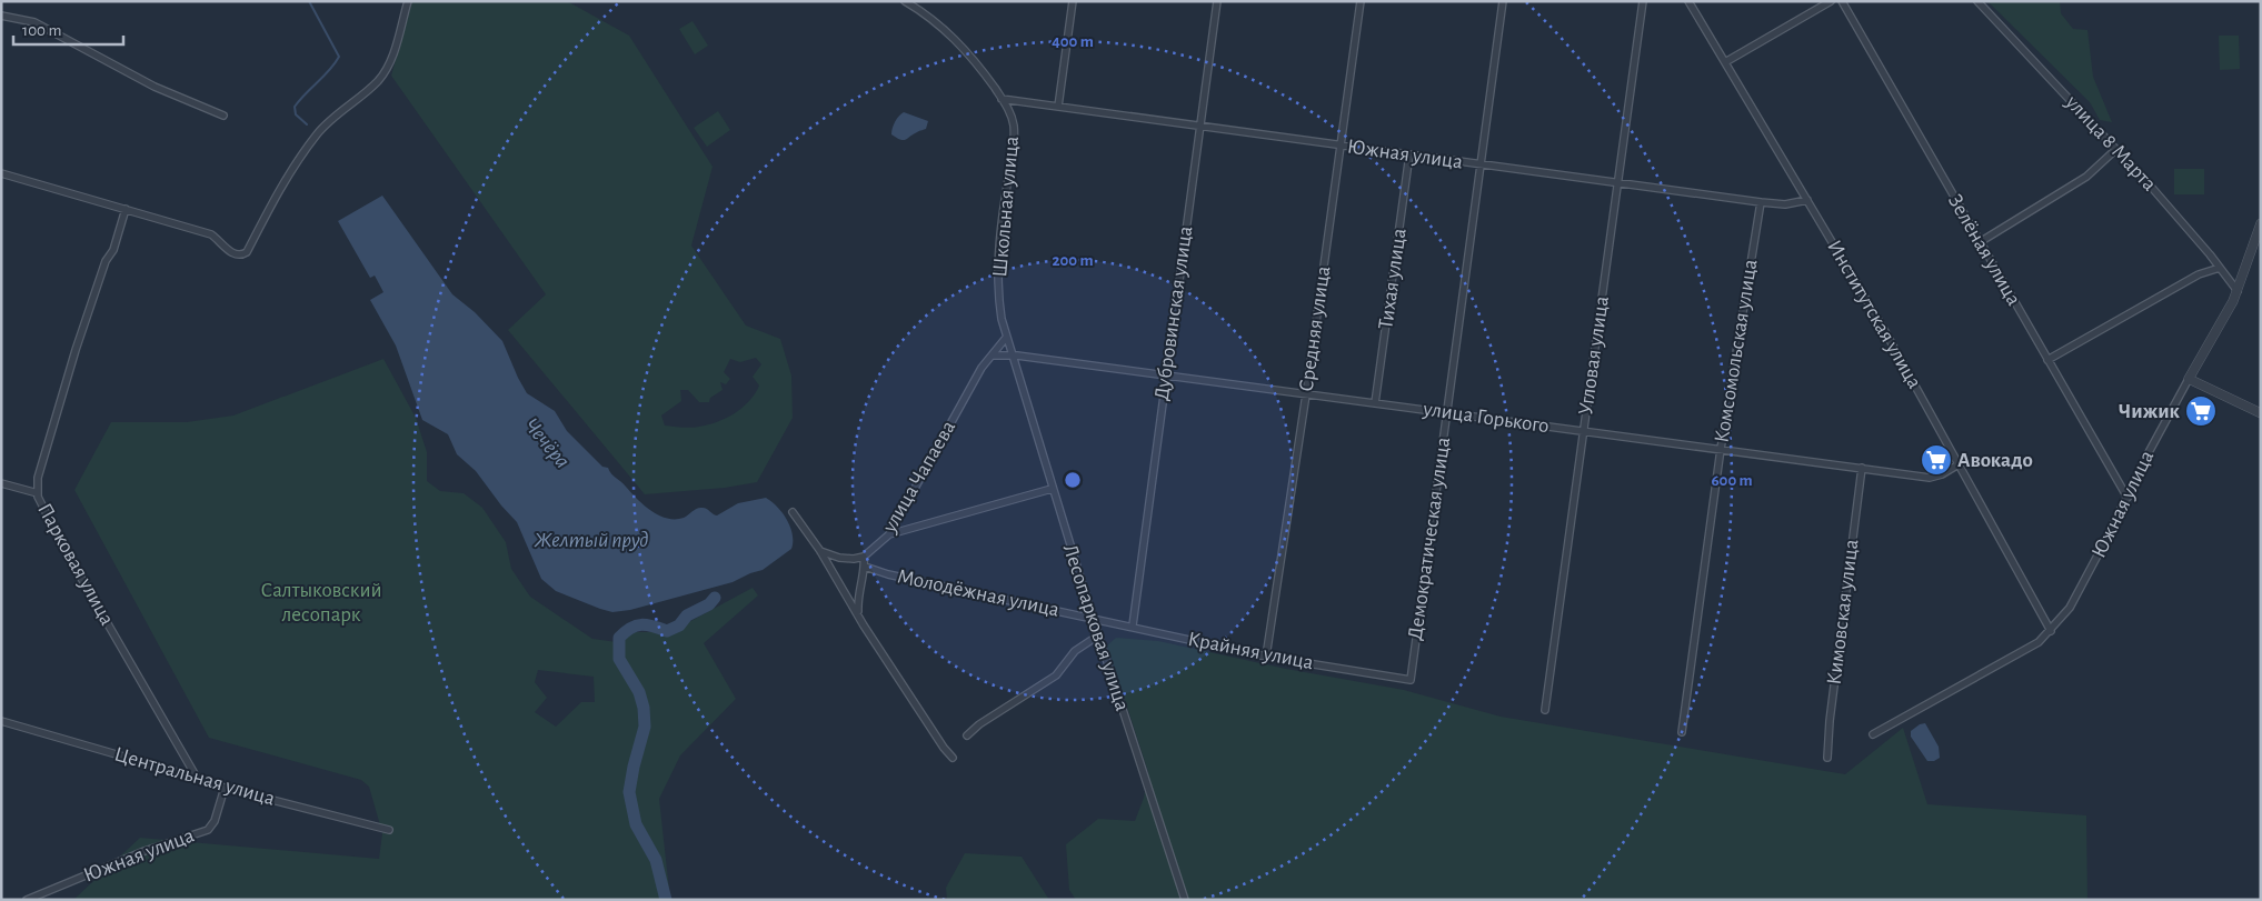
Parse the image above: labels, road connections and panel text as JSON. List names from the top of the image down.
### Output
{
  "streets": {
    "street": [
      "улица 8 Марта",
      "Южная улица",
      "Школьная улица",
      "Зелёная улица",
      "Тихая улица",
      "Дубровинская улица",
      "Институтская улица",
      "Средняя улица",
      "Комсомольская улица",
      "Угловая улица",
      "улица Горького",
      "улица Чапаева",
      "Демократическая улица",
      "Парковая улица",
      "Молодёжная улица",
      "Кимовская улица",
      "Лесопарковая улица",
      "Крайняя улица",
      "Центральная улица"
    ]
  },
  "crossings": [
    ["улица 8 Марта", "Южная улица"],
    ["Южная улица", "Школьная улица"],
    ["Южная улица", "Зелёная улица"],
    ["Южная улица", "Тихая улица"],
    ["Южная улица", "Дубровинская улица"],
    ["Южная улица", "Институтская улица"],
    ["Южная улица", "Средняя улица"],
    ["Южная улица", "Комсомольская улица"],
    ["Южная улица", "Угловая улица"],
    ["Южная улица", "Демократическая улица"],
    ["Южная улица", "Центральная улица"],
    ["Школьная улица", "улица Горького"],
    ["Школьная улица", "улица Чапаева"],
    ["Школьная улица", "Лесопарковая улица"],
    ["Тихая улица", "улица Горького"],
    ["Дубровинская улица", "улица Горького"],
    ["Дубровинская улица", "Крайняя улица"],
    ["Институтская улица", "улица Горького"],
    ["Средняя улица", "улица Горького"],
    ["Средняя улица", "Крайняя улица"],
    ["Комсомольская улица", "улица Горького"],
    ["Угловая улица", "улица Горького"],
    ["улица Горького", "Демократическая улица"],
    ["улица Горького", "Кимовская улица"],
    ["улица Горького", "Лесопарковая улица"],
    ["Демократическая улица", "Крайняя улица"],
    ["Парковая улица", "Центральная улица"],
    ["Молодёжная улица", "Лесопарковая улица"],
    ["Молодёжная улица", "Крайняя улица"],
    ["Лесопарковая улица", "Крайняя улица"]
  ],
  "water": ["Чечёра", "Желтый пруд"],
  "parks": ["Салтыковский лесопарк"],
  "places": {
    "supermarket": ["Чижик", "Авокадо"]
  },
  "scale_bar": "100 m",
  "rings": ["400 m", "200 m", "600 m"]
}
